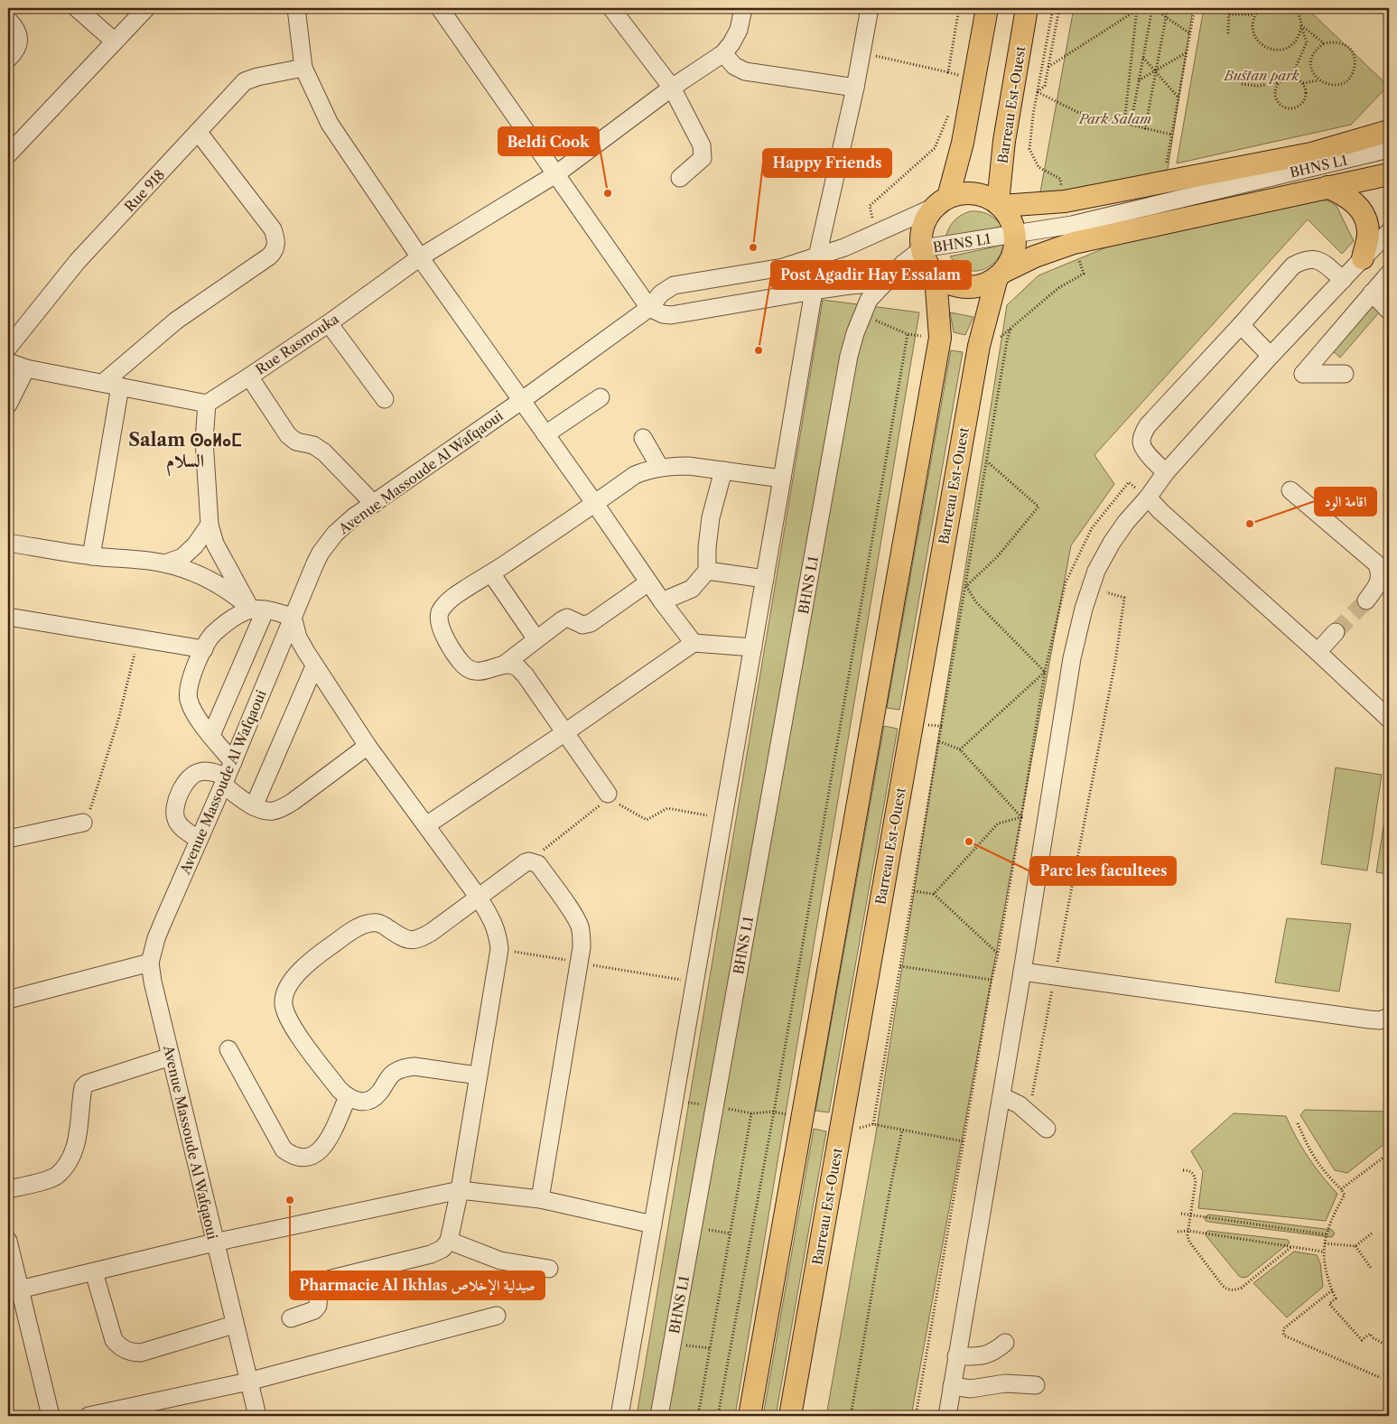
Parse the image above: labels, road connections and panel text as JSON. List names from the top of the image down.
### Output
{
  "streets": {
    "main road": ["Barreau Est-Ouest"],
    "street": [
      "BHNS L1",
      "Rue 918",
      "Rue Rasmouka",
      "Avenue Massoude Al Wafqaoui"
    ]
  },
  "crossings": [
    ["Barreau Est-Ouest", "BHNS L1"]
  ],
  "districts": ["Salam ⵙⴰⵍⴰⵎ السلام"],
  "parks": ["Bustan park", "Park Salam"],
  "places": [
    "Beldi Cook",
    "Happy Friends",
    "Post Agadir Hay Essalam",
    "اقامة الود",
    "Parc les facultees",
    "Pharmacie Al Ikhlas صيدلية الإخلاص"
  ]
}
